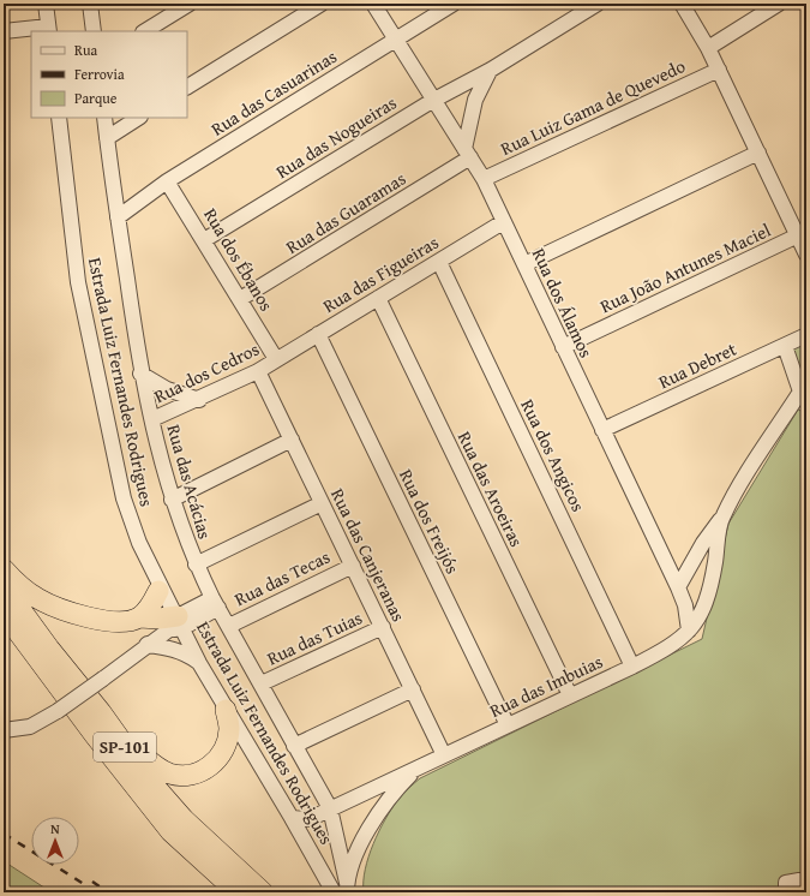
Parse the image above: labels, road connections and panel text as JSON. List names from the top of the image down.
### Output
{
  "streets": {
    "highway": ["SP-101"],
    "street": [
      "Rua das Casuarinas",
      "Rua Luiz Gama de Quevedo",
      "Rua das Nogueiras",
      "Rua das Guaramas",
      "Rua dos Ébanos",
      "Rua João Antunes Maciel",
      "Rua das Figueiras",
      "Rua dos Álamos",
      "Rua Debret",
      "Rua dos Cedros",
      "Estrada Luiz Fernandes Rodrigues",
      "Rua dos Angicos",
      "Rua das Acácias",
      "Rua das Aroeiras",
      "Rua dos Freijós",
      "Rua das Canjeranas",
      "Rua das Tecas",
      "Rua das Tuias",
      "Rua das Imbuias"
    ]
  },
  "crossings": [
    ["Rua das Casuarinas", "Rua dos Ébanos"],
    ["Rua das Casuarinas", "Rua dos Álamos"],
    ["Rua das Casuarinas", "Rua das Acácias"],
    ["Rua Luiz Gama de Quevedo", "Rua dos Álamos"],
    ["Rua das Nogueiras", "Rua dos Ébanos"],
    ["Rua das Nogueiras", "Rua dos Álamos"],
    ["Rua das Guaramas", "Rua dos Ébanos"],
    ["Rua das Guaramas", "Rua dos Álamos"],
    ["Rua dos Ébanos", "Rua das Figueiras"],
    ["Rua dos Ébanos", "Rua dos Cedros"],
    ["Rua João Antunes Maciel", "Rua dos Álamos"],
    ["Rua das Figueiras", "Rua dos Álamos"],
    ["Rua das Figueiras", "Rua dos Cedros"],
    ["Rua das Figueiras", "Rua dos Angicos"],
    ["Rua das Figueiras", "Rua das Aroeiras"],
    ["Rua das Figueiras", "Rua dos Freijós"],
    ["Rua dos Álamos", "Rua Debret"],
    ["Rua dos Álamos", "Rua das Imbuias"],
    ["Rua dos Cedros", "Rua das Acácias"],
    ["Rua dos Cedros", "Rua das Canjeranas"],
    ["Estrada Luiz Fernandes Rodrigues", "Rua das Imbuias"],
    ["Rua dos Angicos", "Rua das Imbuias"],
    ["Rua das Acácias", "Rua das Tecas"],
    ["Rua das Acácias", "Rua das Tuias"],
    ["Rua das Acácias", "Rua das Imbuias"],
    ["Rua das Aroeiras", "Rua das Imbuias"],
    ["Rua dos Freijós", "Rua das Imbuias"],
    ["Rua das Canjeranas", "Rua das Tecas"],
    ["Rua das Canjeranas", "Rua das Tuias"],
    ["Rua das Canjeranas", "Rua das Imbuias"]
  ],
  "legend": ["Rua", "Ferrovia", "Parque"],
  "north": "top"
}
